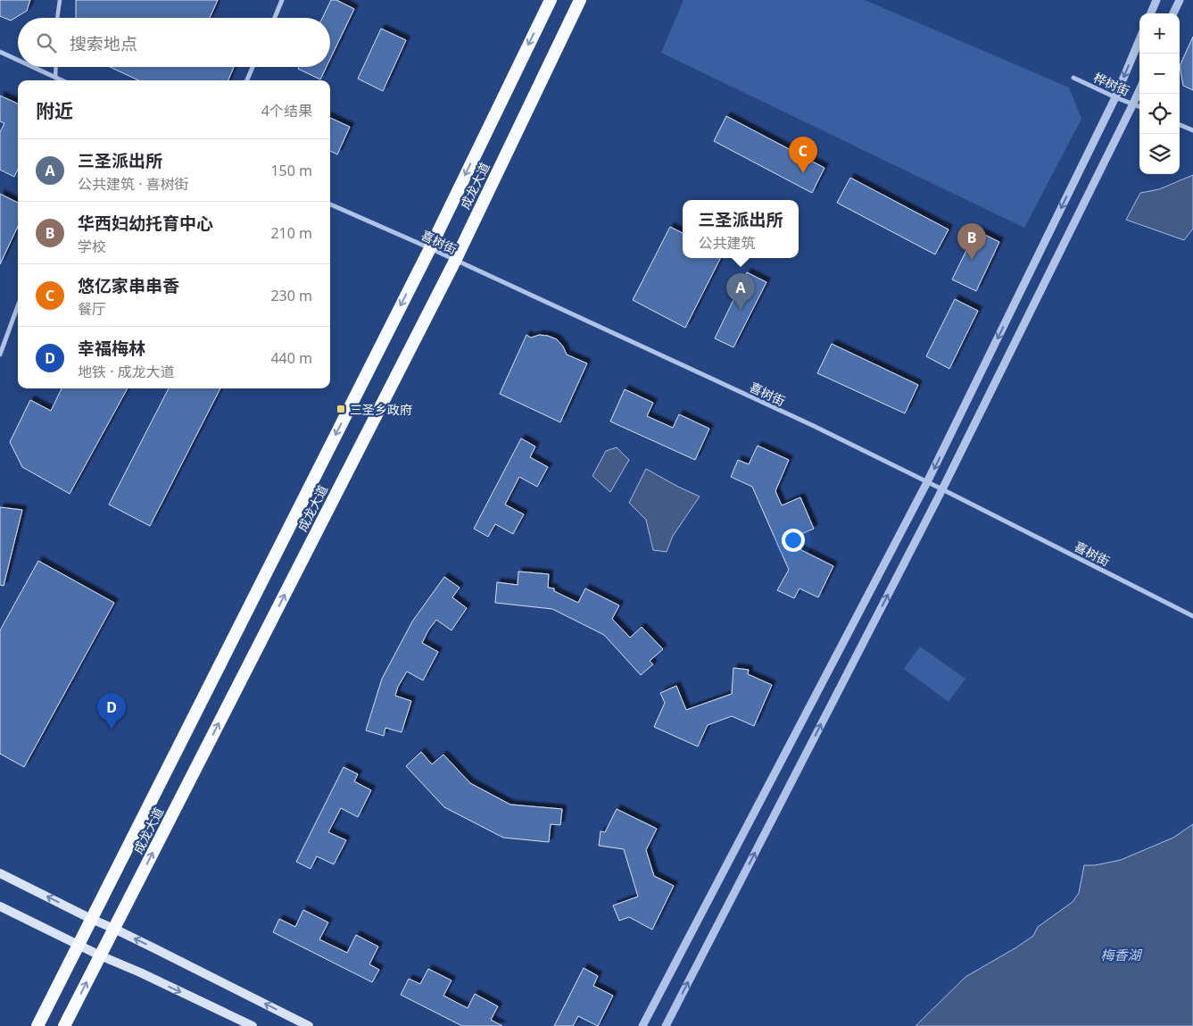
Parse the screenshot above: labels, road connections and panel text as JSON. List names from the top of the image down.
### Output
{
  "streets": {
    "highway": ["成龙大道"],
    "street": ["桦树街", "喜树街"]
  },
  "crossings": [
    ["成龙大道", "喜树街"]
  ],
  "water": ["梅香湖"],
  "places": {
    "transit": ["三圣乡政府"]
  },
  "page": {
    "map_buttons": ["+", "−"],
    "search": "搜索地点",
    "heading": ["附近", "4个结果"],
    "pins": [
      "C",
      "B",
      "A",
      "D"
    ],
    "list": [
      {
        "mark": "A",
        "name": "三圣派出所",
        "note": "公共建筑 · 喜树街",
        "value": "150 m"
      },
      {
        "mark": "B",
        "name": "华西妇幼托育中心",
        "note": "学校",
        "value": "210 m"
      },
      {
        "mark": "C",
        "name": "悠亿家串串香",
        "note": "餐厅",
        "value": "230 m"
      },
      {
        "mark": "D",
        "name": "幸福梅林",
        "note": "地铁 · 成龙大道",
        "value": "440 m"
      }
    ],
    "popup": ["三圣派出所", "公共建筑"]
  }
}
